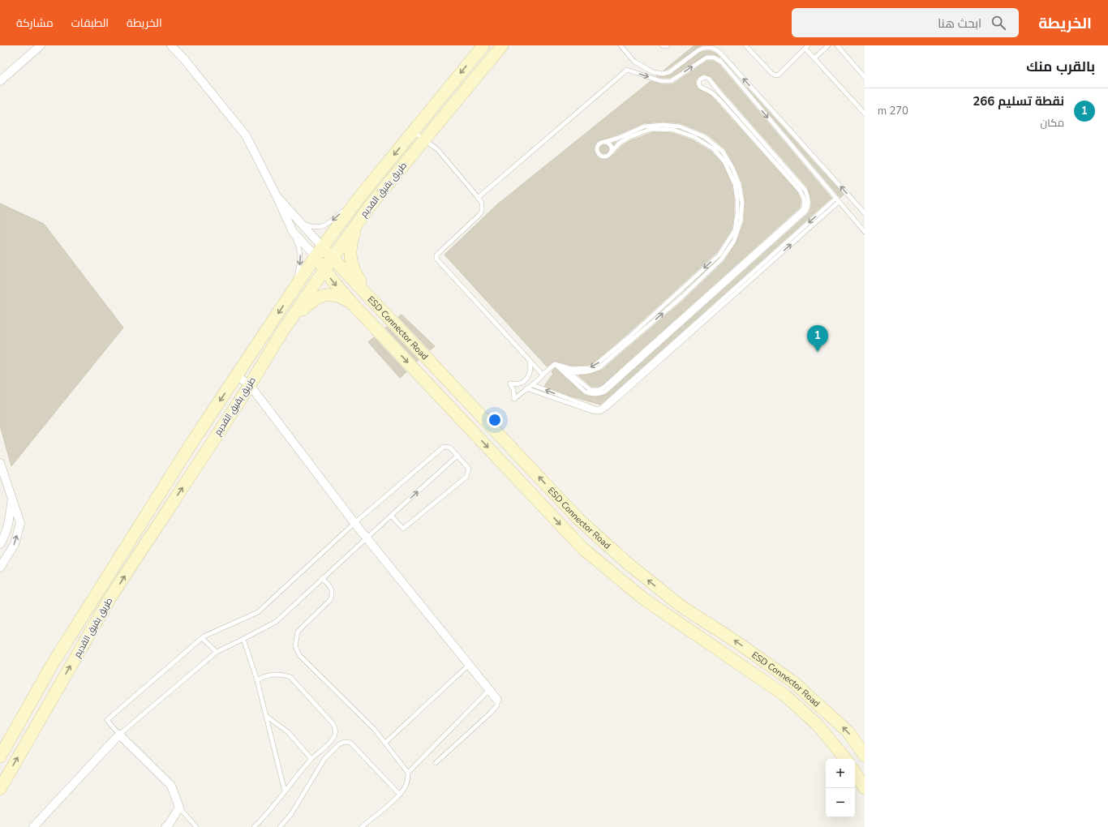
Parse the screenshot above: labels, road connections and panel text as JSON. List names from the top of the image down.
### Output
{
  "streets": {
    "main road": ["طريق بقيق القديم", "ESD Connector Road"]
  },
  "crossings": [
    ["طريق بقيق القديم", "ESD Connector Road"]
  ],
  "page": {
    "header": "الخريطة",
    "search": "ابحث هنا",
    "nav": ["الخريطة", "الطبقات", "مشاركة"],
    "heading": "بالقرب منك",
    "list": [
      {
        "mark": "1",
        "name": "نقطة تسليم 266",
        "note": "مكان",
        "value": "270 m"
      }
    ],
    "pins": "1",
    "map_buttons": ["+", "−"]
  }
}
